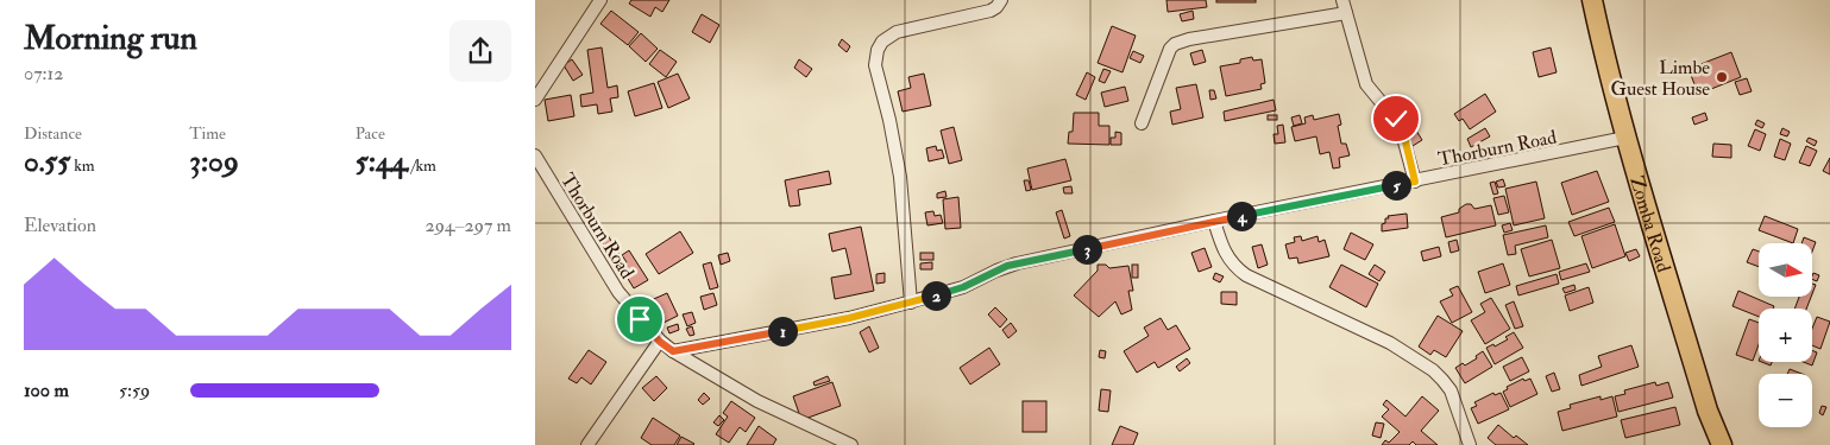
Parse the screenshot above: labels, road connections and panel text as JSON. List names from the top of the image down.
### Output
{
  "streets": {
    "highway": ["Zomba Road"],
    "street": ["Thorburn Road"]
  },
  "crossings": [
    ["Thorburn Road", "Zomba Road"]
  ],
  "places": ["Limbe Guest House"],
  "north": "right",
  "page": {
    "heading": ["Morning run", "07:12"],
    "stats": [
      ["Distance", "0.55 km"],
      ["Time", "3:09"],
      ["Pace", "5:44 /km"]
    ],
    "pins": [
      "5",
      "4",
      "3",
      "2",
      "1"
    ],
    "chart": ["Elevation", "294–297 m"],
    "map_buttons": ["+", "−"],
    "list": [
      {
        "name": "100 m",
        "note": "5:59"
      }
    ]
  }
}
